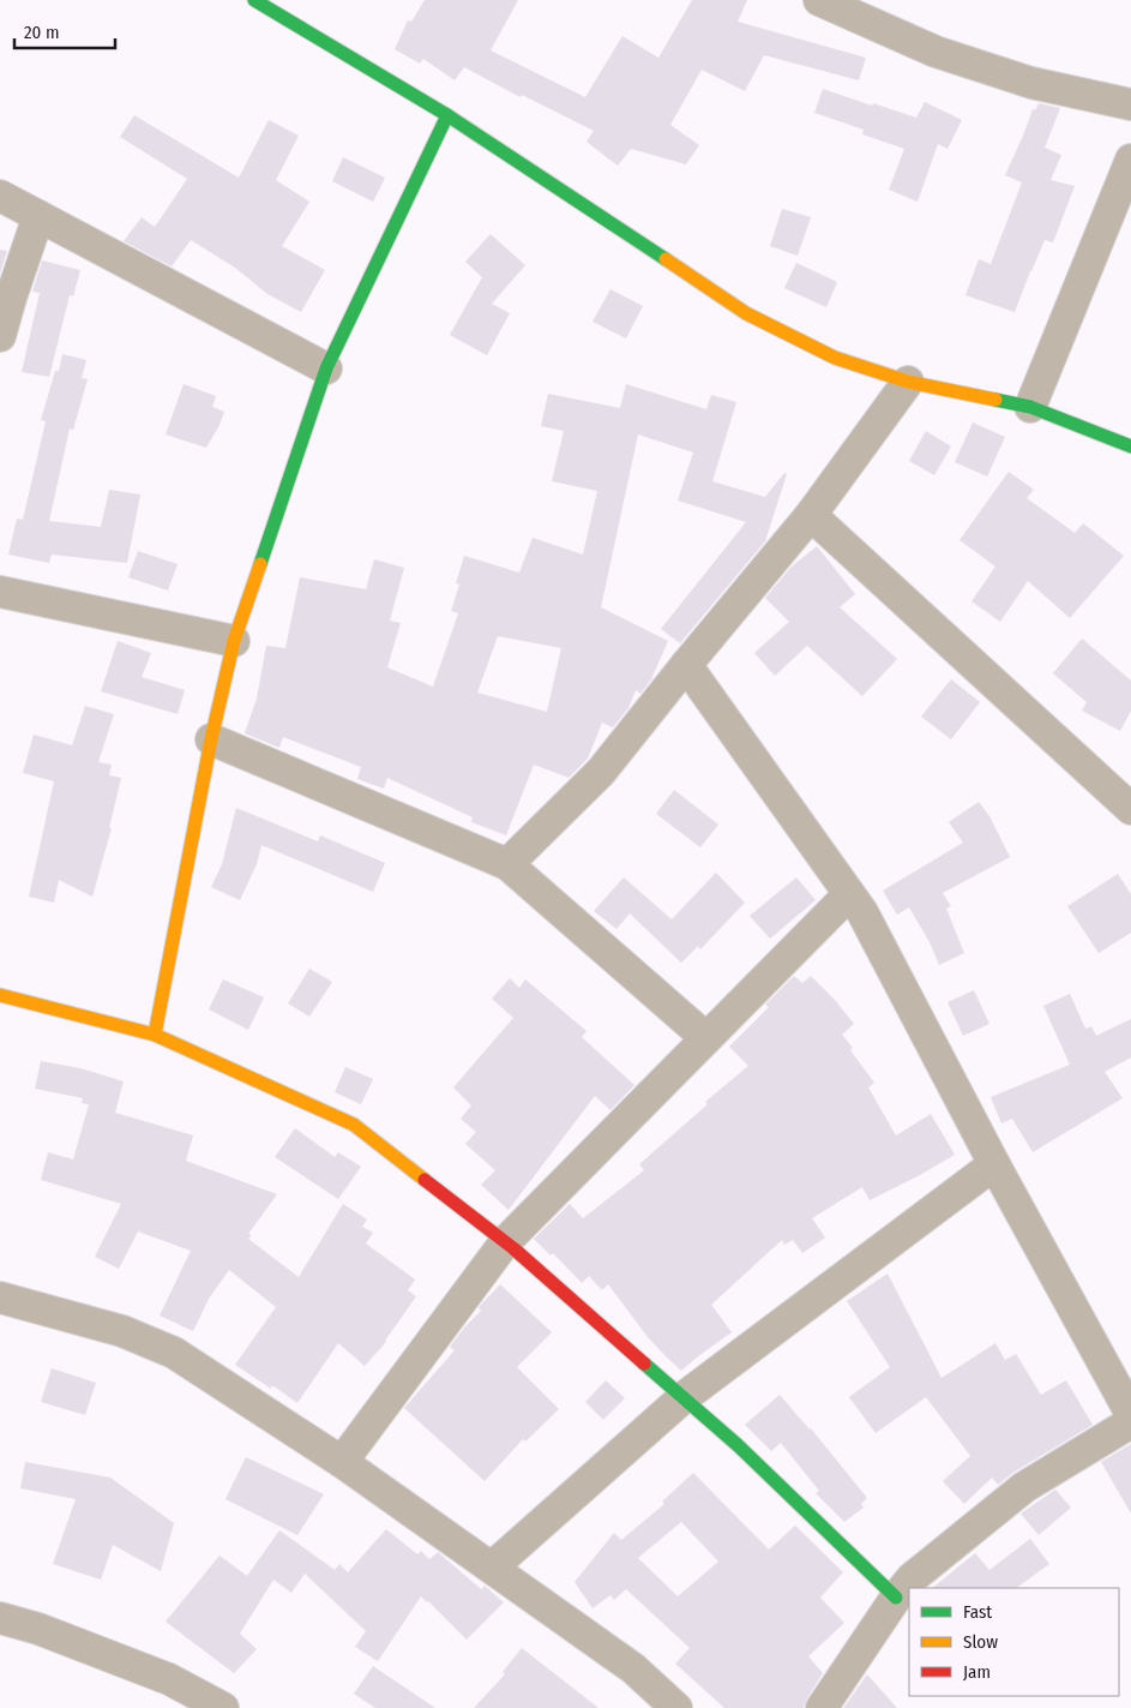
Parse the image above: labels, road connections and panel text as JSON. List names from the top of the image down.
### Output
{
  "legend": ["Fast", "Slow", "Jam"],
  "scale_bar": "20 m"
}
